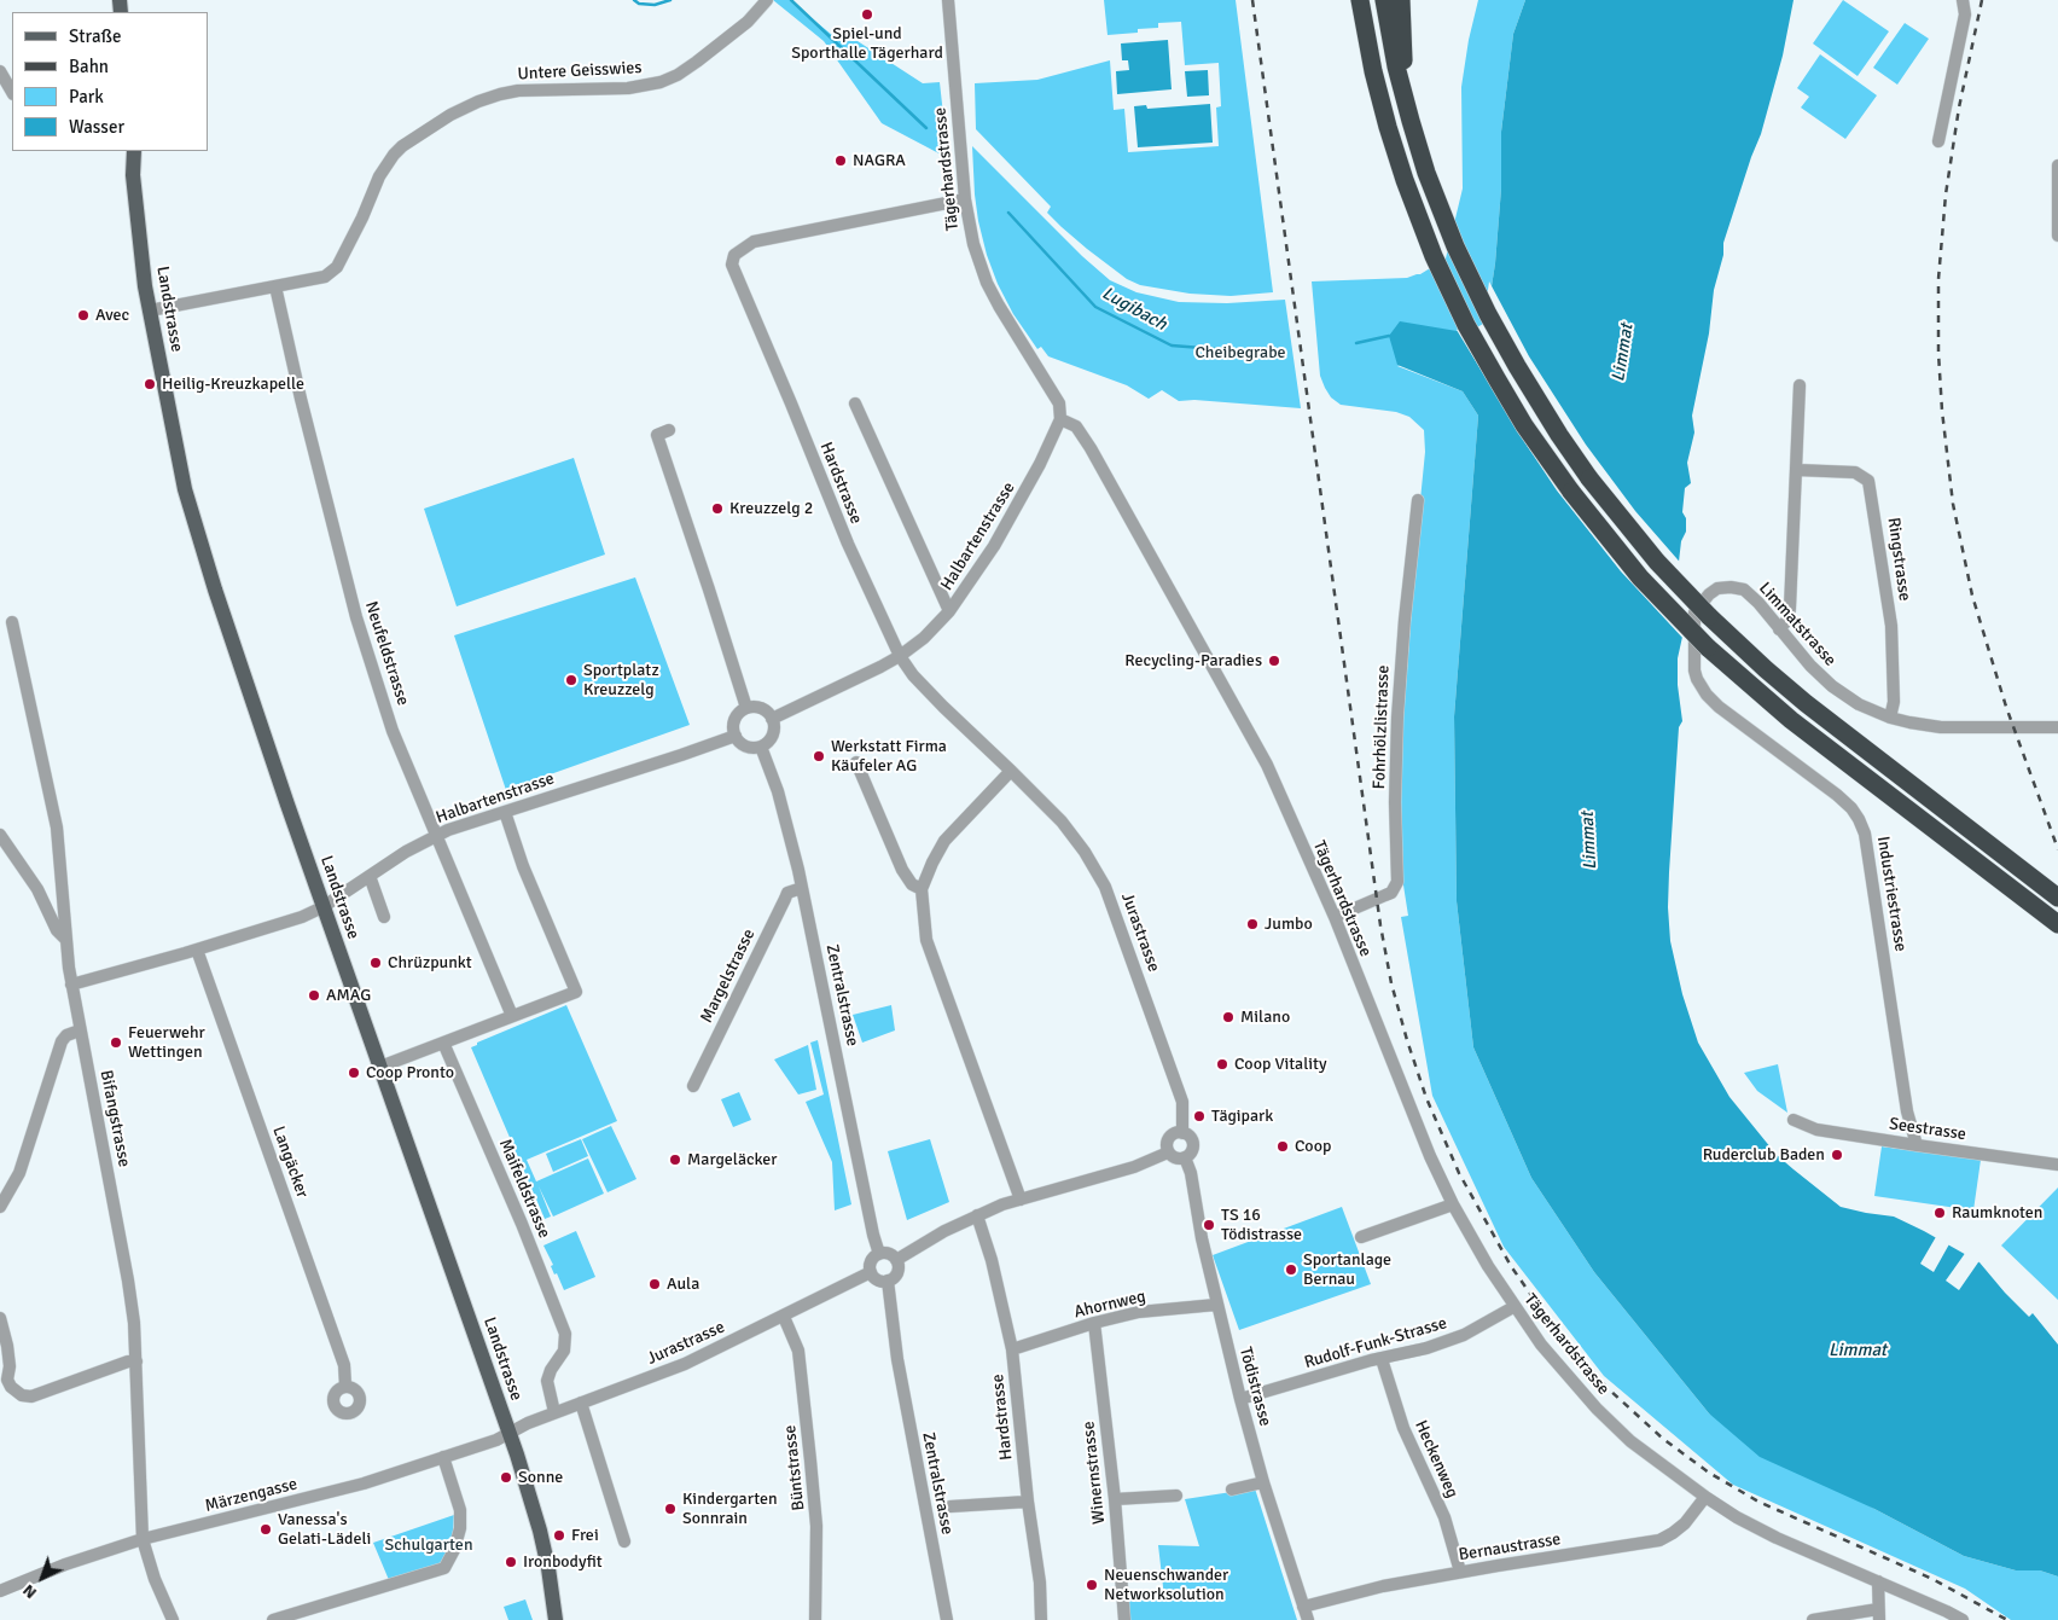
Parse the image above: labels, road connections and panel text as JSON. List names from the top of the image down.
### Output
{
  "streets": {
    "main road": ["Landstrasse"],
    "street": [
      "Untere Geisswies",
      "Tägerhardstrasse",
      "Hardstrasse",
      "Halbartenstrasse",
      "Ringstrasse",
      "Limmatstrasse",
      "Neufeldstrasse",
      "Fohrhölzlistrasse",
      "Industriestrasse",
      "Jurastrasse",
      "Margelstrasse",
      "Zentralstrasse",
      "Bifangstrasse",
      "Seestrasse",
      "Langäcker",
      "Maifeldstrasse",
      "Ahornweg",
      "Rudolf-Funk-Strasse",
      "Tödistrasse",
      "Heckenweg",
      "Büntstrasse",
      "Winernstrasse",
      "Märzengasse",
      "Bernaustrasse"
    ]
  },
  "crossings": [
    ["Untere Geisswies", "Landstrasse"],
    ["Untere Geisswies", "Neufeldstrasse"],
    ["Tägerhardstrasse", "Hardstrasse"],
    ["Tägerhardstrasse", "Halbartenstrasse"],
    ["Tägerhardstrasse", "Fohrhölzlistrasse"],
    ["Tägerhardstrasse", "Rudolf-Funk-Strasse"],
    ["Tägerhardstrasse", "Bernaustrasse"],
    ["Landstrasse", "Halbartenstrasse"],
    ["Landstrasse", "Jurastrasse"],
    ["Landstrasse", "Märzengasse"],
    ["Hardstrasse", "Halbartenstrasse"],
    ["Hardstrasse", "Jurastrasse"],
    ["Hardstrasse", "Ahornweg"],
    ["Halbartenstrasse", "Neufeldstrasse"],
    ["Halbartenstrasse", "Zentralstrasse"],
    ["Halbartenstrasse", "Bifangstrasse"],
    ["Halbartenstrasse", "Langäcker"],
    ["Ringstrasse", "Limmatstrasse"],
    ["Limmatstrasse", "Industriestrasse"],
    ["Industriestrasse", "Seestrasse"],
    ["Jurastrasse", "Zentralstrasse"],
    ["Jurastrasse", "Maifeldstrasse"],
    ["Jurastrasse", "Tödistrasse"],
    ["Jurastrasse", "Büntstrasse"],
    ["Jurastrasse", "Märzengasse"],
    ["Margelstrasse", "Zentralstrasse"],
    ["Bifangstrasse", "Märzengasse"],
    ["Ahornweg", "Tödistrasse"],
    ["Ahornweg", "Winernstrasse"],
    ["Rudolf-Funk-Strasse", "Tödistrasse"],
    ["Rudolf-Funk-Strasse", "Heckenweg"],
    ["Tödistrasse", "Bernaustrasse"],
    ["Heckenweg", "Bernaustrasse"]
  ],
  "water": ["Lugibach", "Limmat"],
  "parks": ["Cheibegrabe", "Schulgarten"],
  "places": [
    "Spiel-und Sporthalle Tägerhard",
    "NAGRA",
    "Avec",
    "Heilig-Kreuzkapelle",
    "Kreuzzelg 2",
    "Recycling-Paradies",
    "Sportplatz Kreuzzelg",
    "Werkstatt Firma Käufeler AG",
    "Jumbo",
    "Chrüzpunkt",
    "AMAG",
    "Milano",
    "Feuerwehr Wettingen",
    "Coop Vitality",
    "Coop Pronto",
    "Tägipark",
    "Coop",
    "Ruderclub Baden",
    "Margeläcker",
    "Raumknoten",
    "TS 16 Tödistrasse",
    "Sportanlage Bernau",
    "Aula",
    "Sonne",
    "Kindergarten Sonnrain",
    "Vanessa's Gelati-Lädeli",
    "Frei",
    "Ironbodyfit",
    "Neuenschwander Networksolution"
  ],
  "legend": [
    "Straße",
    "Bahn",
    "Park",
    "Wasser"
  ],
  "north": "bottom left"
}
